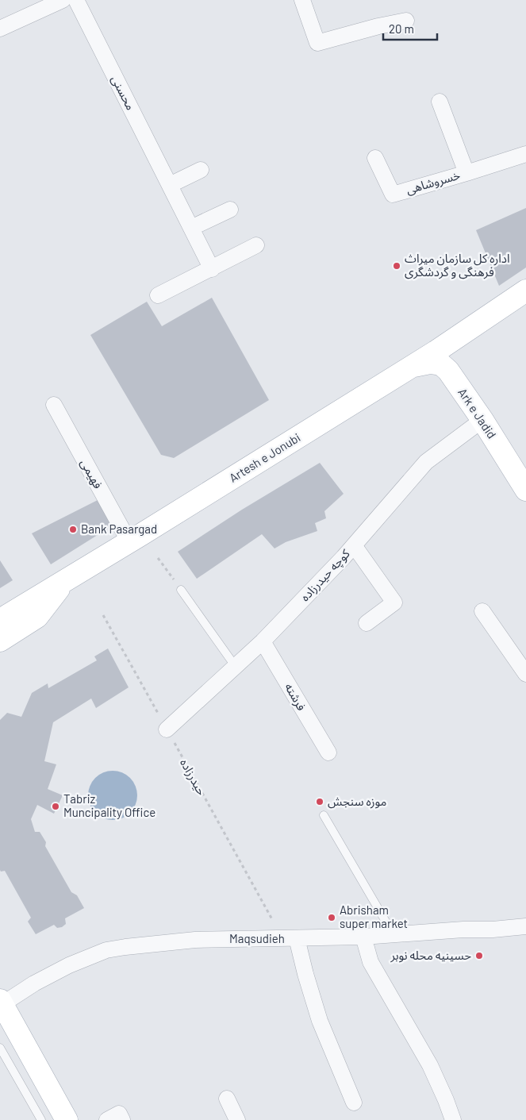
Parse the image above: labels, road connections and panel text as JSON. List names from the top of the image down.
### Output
{
  "streets": {
    "main road": ["Ark e Jadid", "Artesh e Jonubi"],
    "street": [
      "محسنی",
      "خسروشاهی",
      "فهیمی",
      "کوچه حیدرزاده",
      "فرشته",
      "Maqsudieh"
    ],
    "path": ["حیدرزاده"]
  },
  "crossings": [
    ["Ark e Jadid", "Artesh e Jonubi"],
    ["Ark e Jadid", "کوچه حیدرزاده"],
    ["Artesh e Jonubi", "فهیمی"],
    ["کوچه حیدرزاده", "فرشته"],
    ["کوچه حیدرزاده", "حیدرزاده"],
    ["حیدرزاده", "Maqsudieh"]
  ],
  "places": [
    "اداره کل سازمان میراث فرهنگی و گردشگری",
    "Bank Pasargad",
    "موزه سنجش",
    "Tabriz Muncipality Office",
    "Abrisham super market",
    "حسینیه محله نوبر"
  ],
  "scale_bar": "20 m"
}
